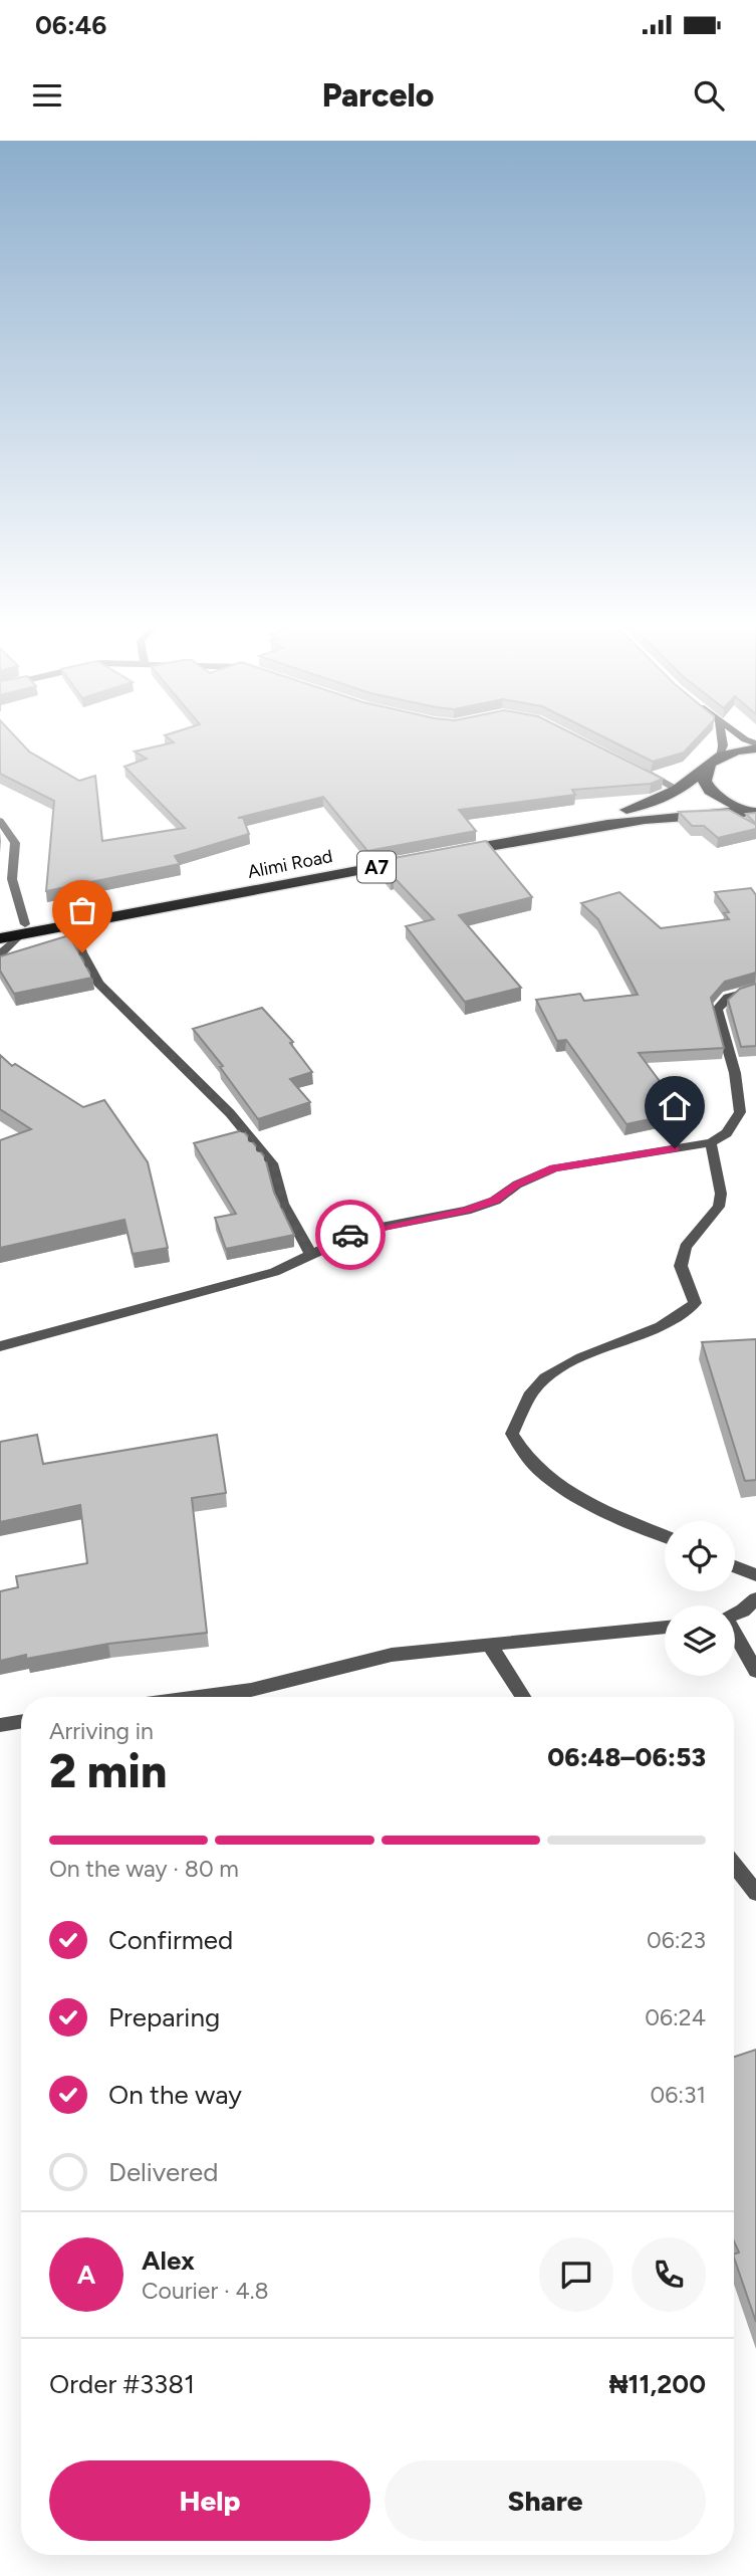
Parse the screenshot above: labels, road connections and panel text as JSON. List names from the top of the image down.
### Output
{
  "streets": {
    "highway": ["Alimi Road", "A7"]
  },
  "crossings": [
    ["Alimi Road", "A7"]
  ],
  "page": {
    "status": "06:46",
    "header": "Parcelo",
    "heading": ["2 min", "Arriving in", "06:48–06:53"],
    "panel": [
      "Alex",
      "Courier · 4.8",
      "Order #3381",
      "₦11,200"
    ],
    "bar": "On the way · 80 m",
    "list": [
      ["Confirmed", "06:23"],
      ["Preparing", "06:24"],
      ["On the way", "06:31"],
      "Delivered"
    ],
    "round": "A",
    "buttons": ["Help", "Share"]
  }
}
